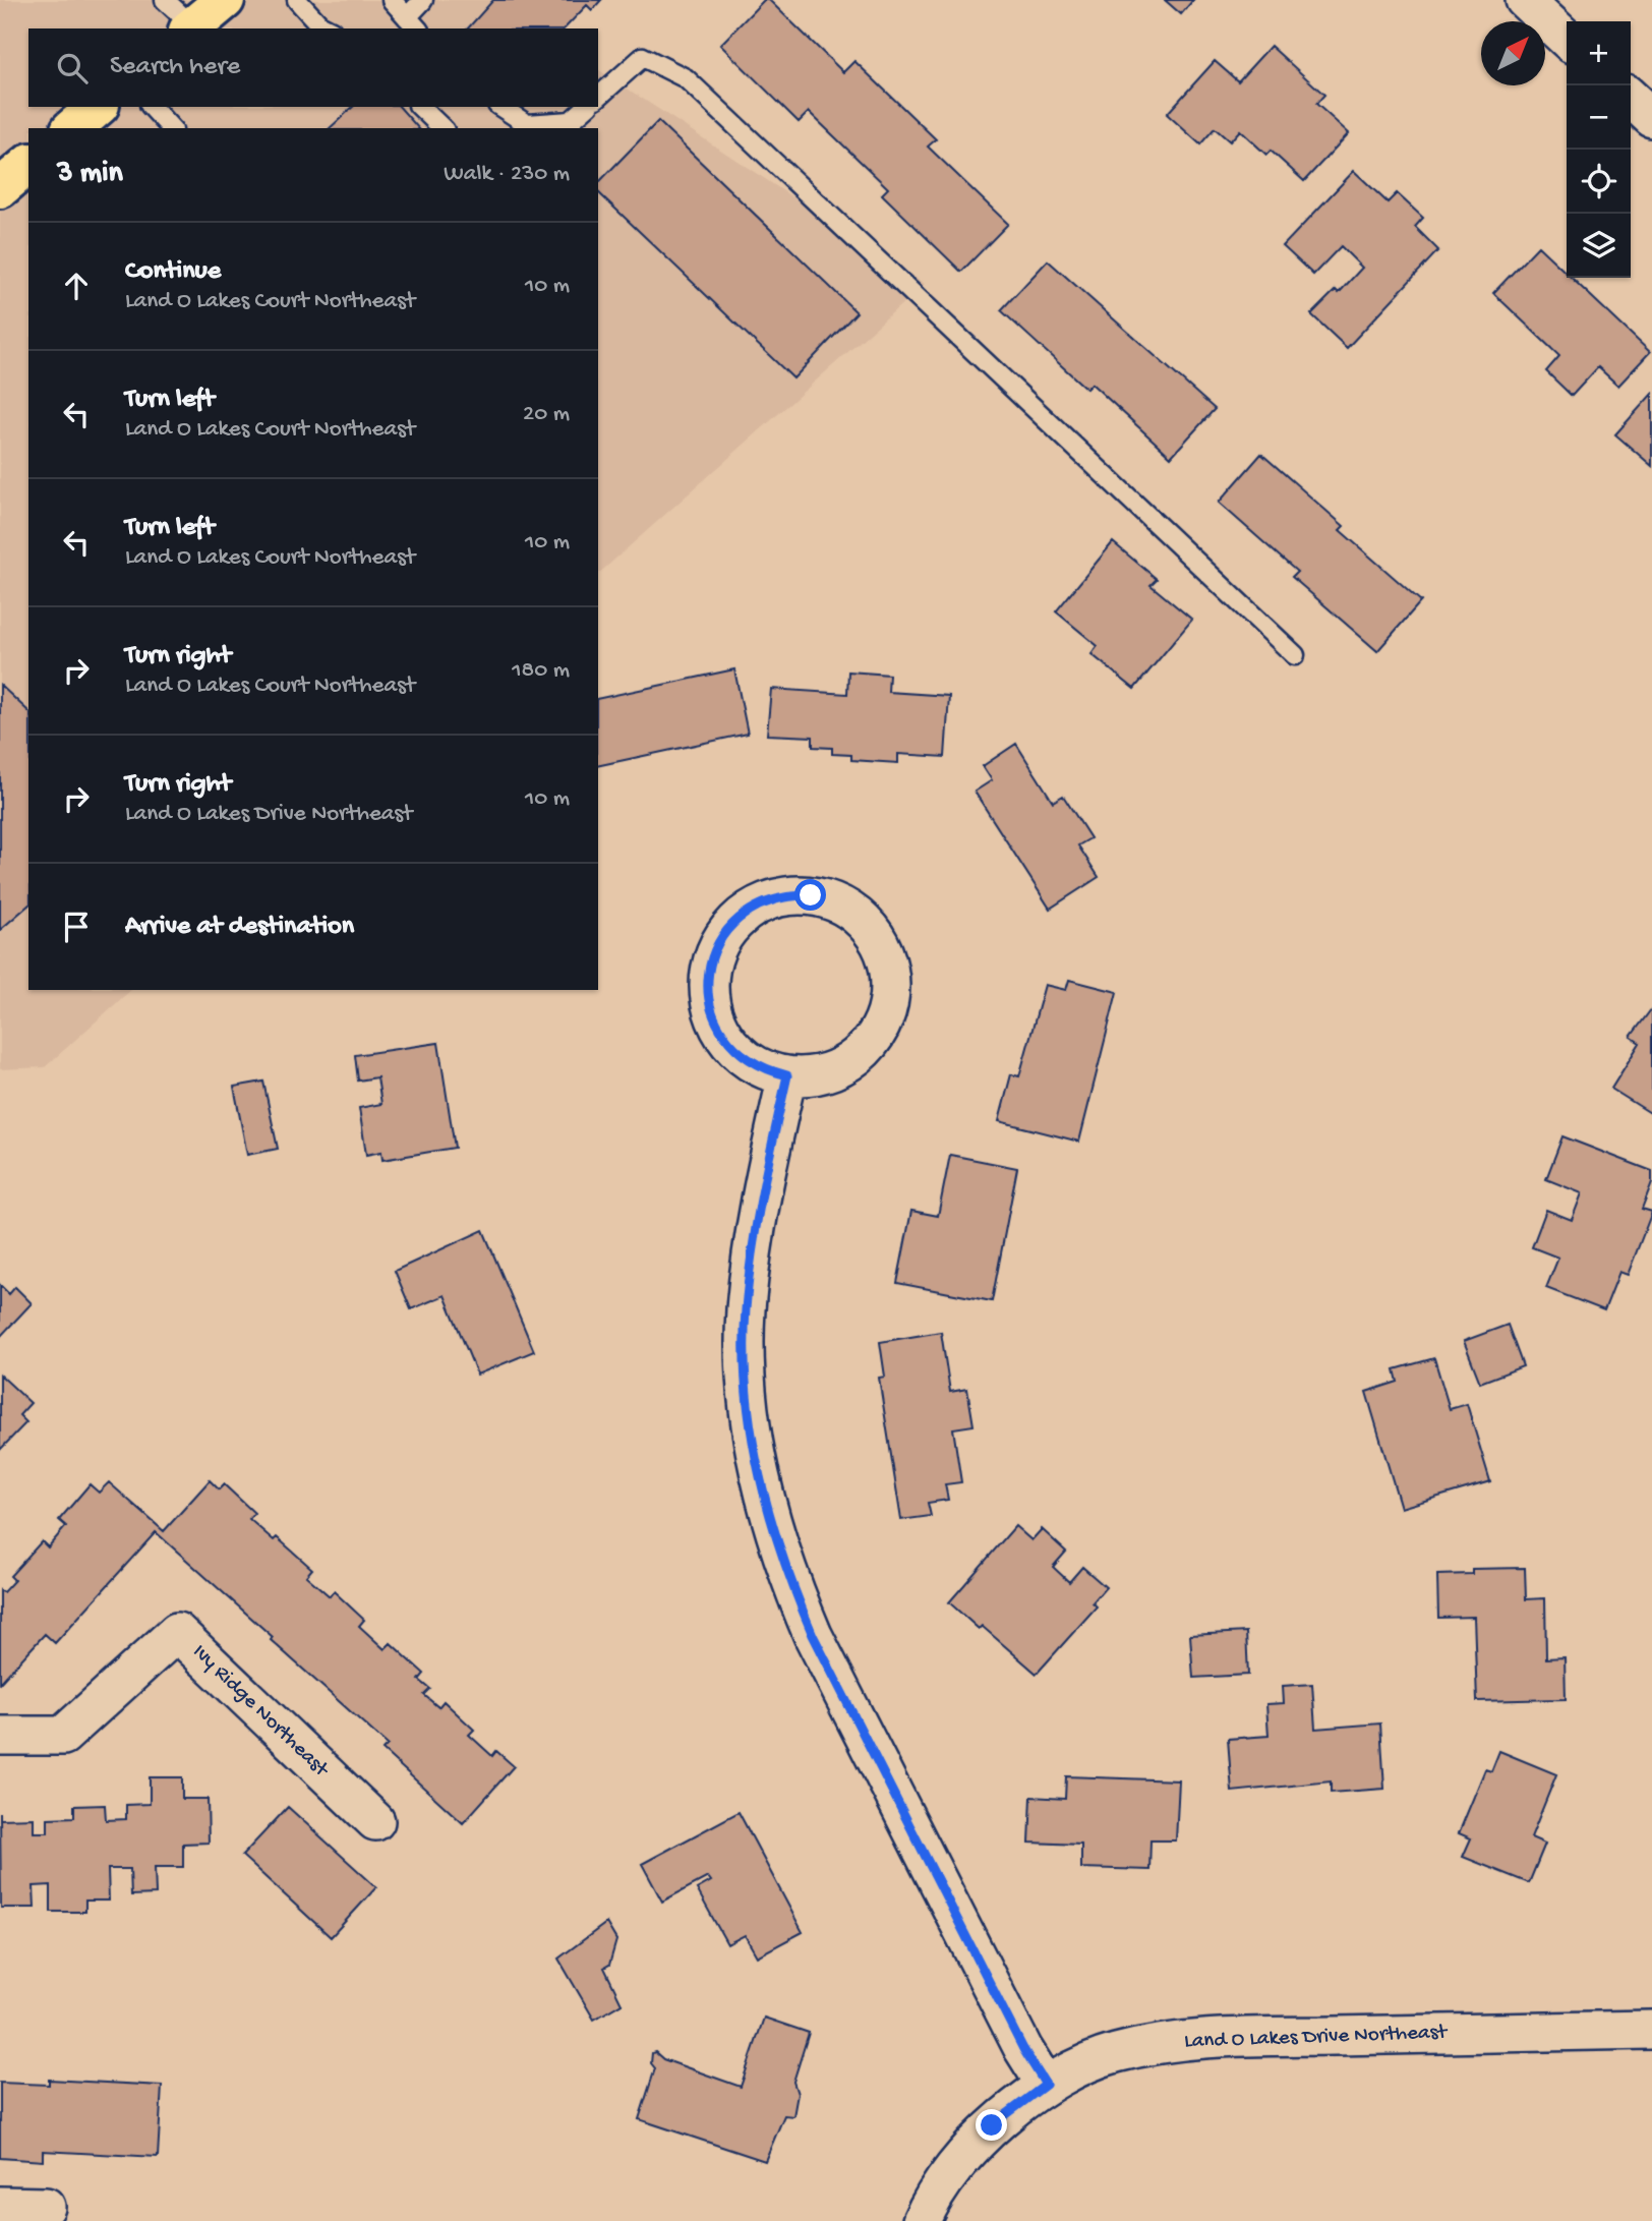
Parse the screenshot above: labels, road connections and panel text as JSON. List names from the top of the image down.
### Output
{
  "streets": {
    "street": ["Ivy Ridge Northeast", "Land O Lakes Drive Northeast"]
  },
  "north": "top right",
  "page": {
    "map_buttons": ["+", "−"],
    "search": "Search here",
    "heading": ["3 min", "Walk · 230 m"],
    "list": [
      ["Continue", "Land O Lakes Court Northeast", "10 m"],
      ["Turn left", "Land O Lakes Court Northeast", "20 m"],
      ["Turn left", "Land O Lakes Court Northeast", "10 m"],
      ["Turn right", "Land O Lakes Court Northeast", "180 m"],
      ["Turn right", "Land O Lakes Drive Northeast", "10 m"],
      "Arrive at destination"
    ]
  }
}
